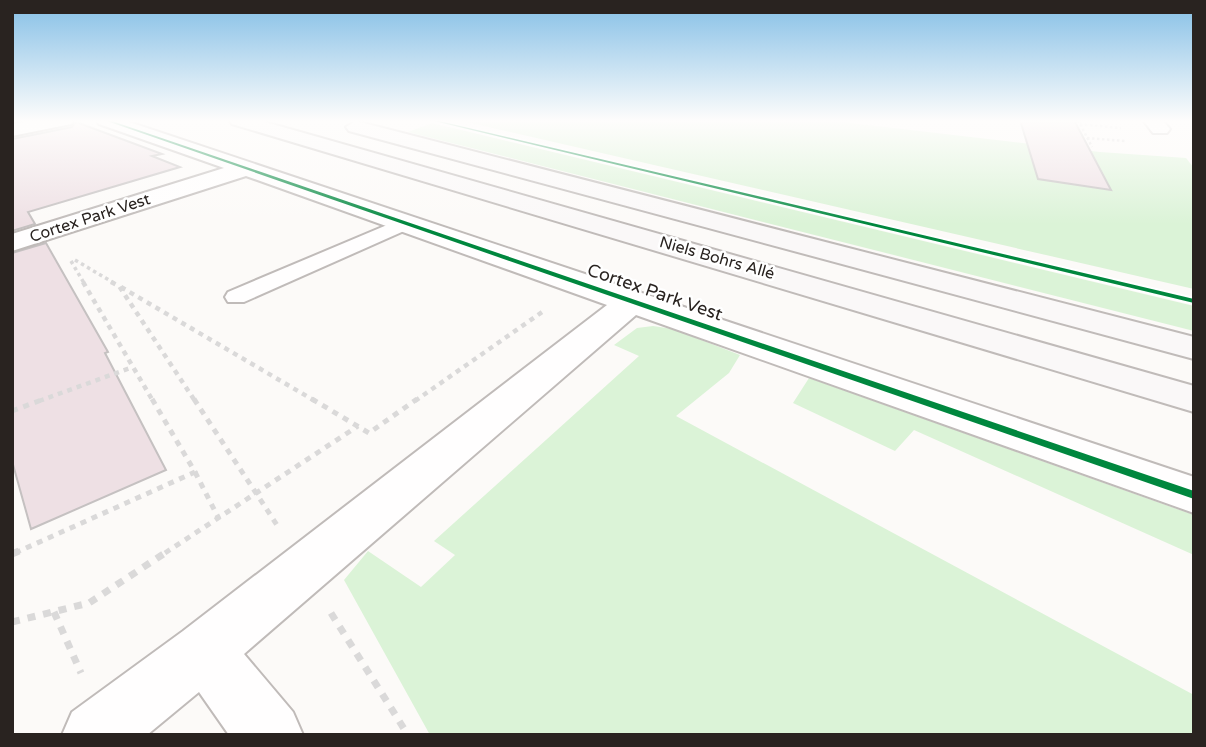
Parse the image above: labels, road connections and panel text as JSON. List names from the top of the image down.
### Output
{
  "streets": {
    "street": ["Cortex Park Vest", "Niels Bohrs Allé"]
  }
}
